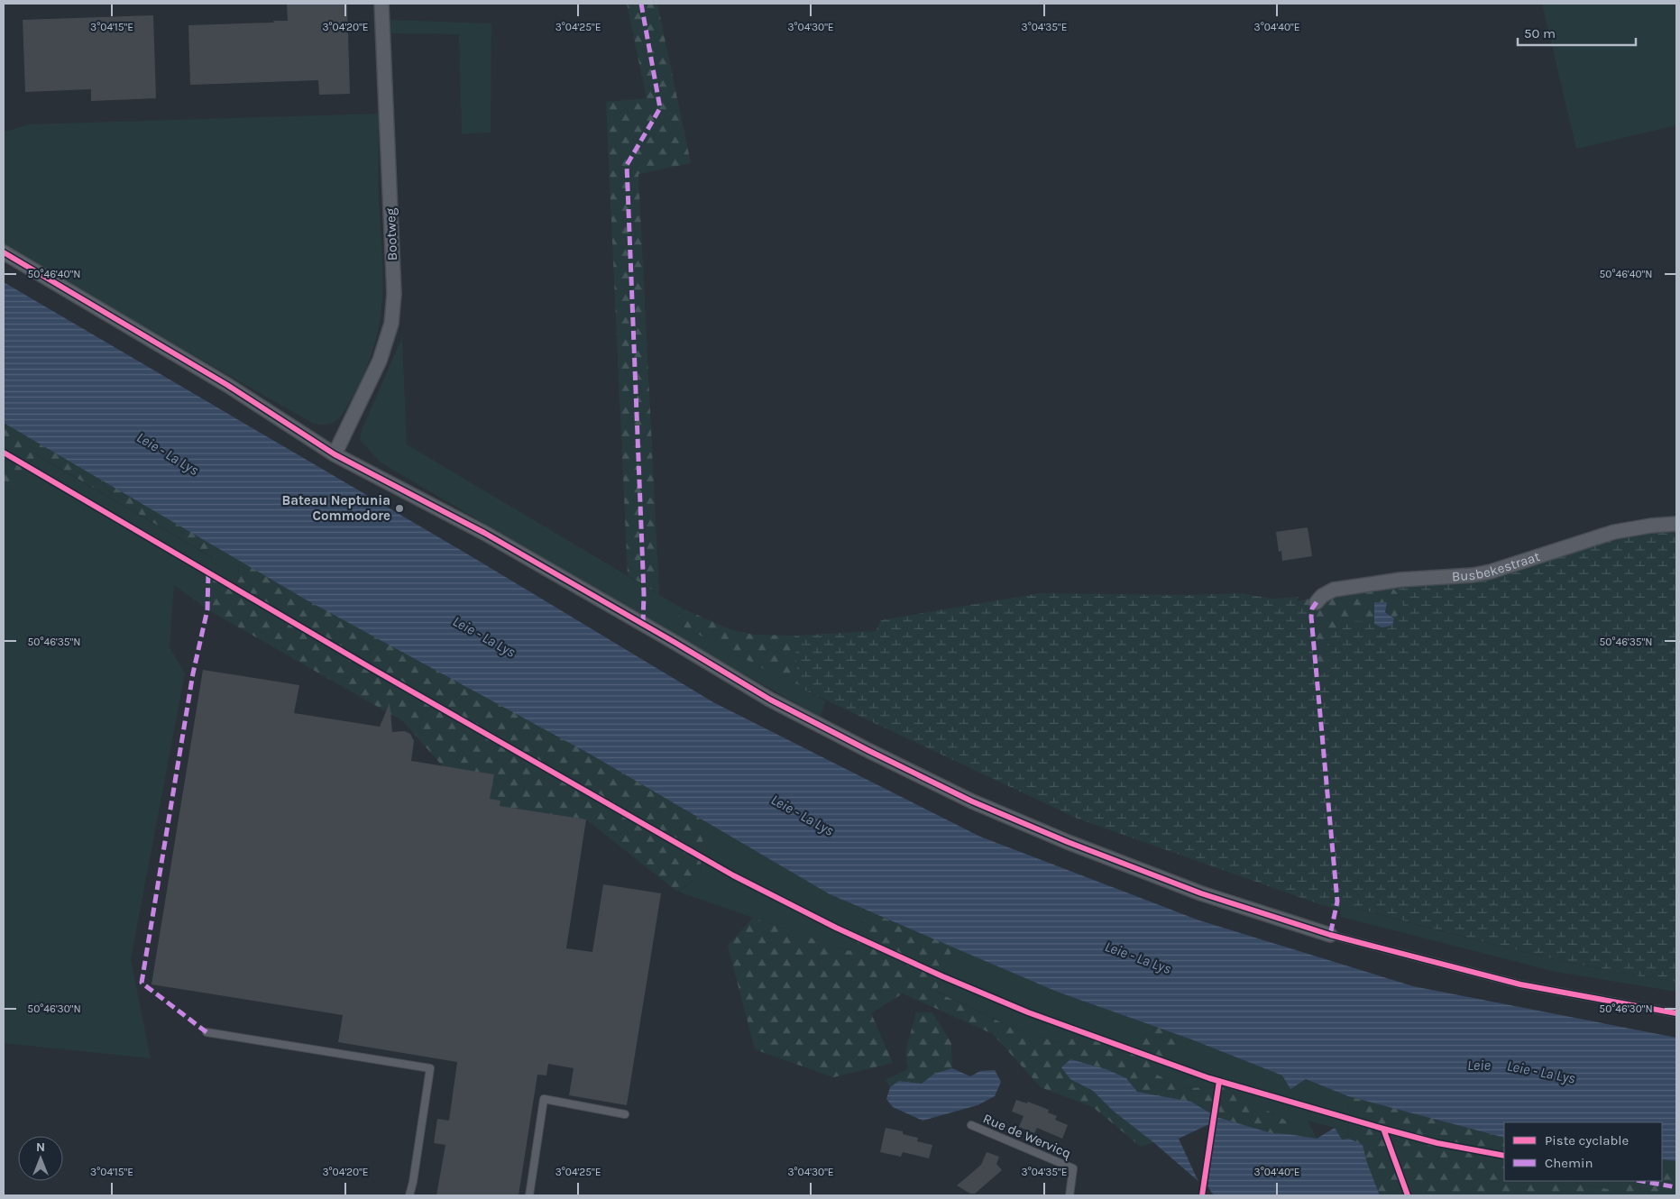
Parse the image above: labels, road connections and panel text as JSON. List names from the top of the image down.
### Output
{
  "streets": {
    "street": ["Bootweg", "Busbekestraat"],
    "lane": ["Rue de Wervicq"]
  },
  "water": ["Leie - La Lys", "Leie"],
  "places": ["Bateau Neptunia Commodore"],
  "legend": ["Piste cyclable", "Chemin"],
  "scale_bar": "50 m",
  "north": "top",
  "coordinates": [
    "3°04'15\"E",
    "3°04'20\"E",
    "3°04'25\"E",
    "3°04'30\"E",
    "3°04'35\"E",
    "3°04'40\"E",
    "50°46'40\"N",
    "50°46'35\"N",
    "50°46'30\"N"
  ]
}
